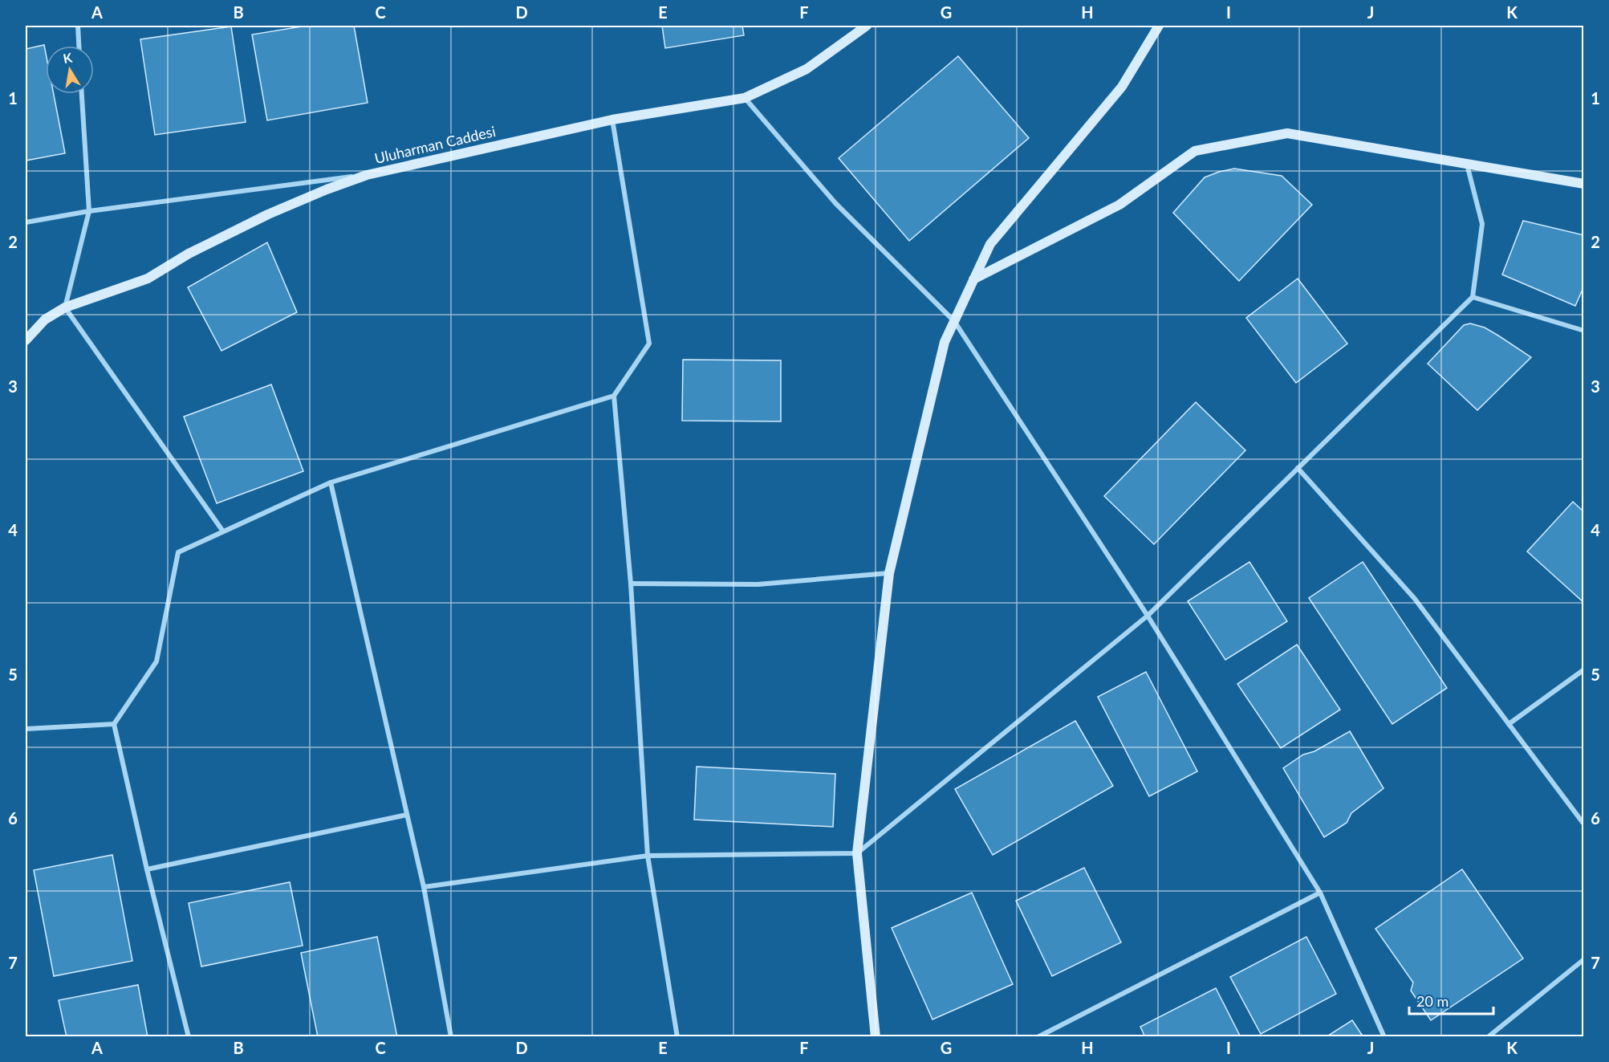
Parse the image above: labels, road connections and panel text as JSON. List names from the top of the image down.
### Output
{
  "streets": {
    "street": ["Uluharman Caddesi"]
  },
  "scale_bar": "20 m",
  "north": "top",
  "grid": {
    "columns": [
      "A",
      "B",
      "C",
      "D",
      "E",
      "F",
      "G",
      "H",
      "I",
      "J",
      "K"
    ],
    "rows": [
      "1",
      "2",
      "3",
      "4",
      "5",
      "6",
      "7"
    ]
  }
}
